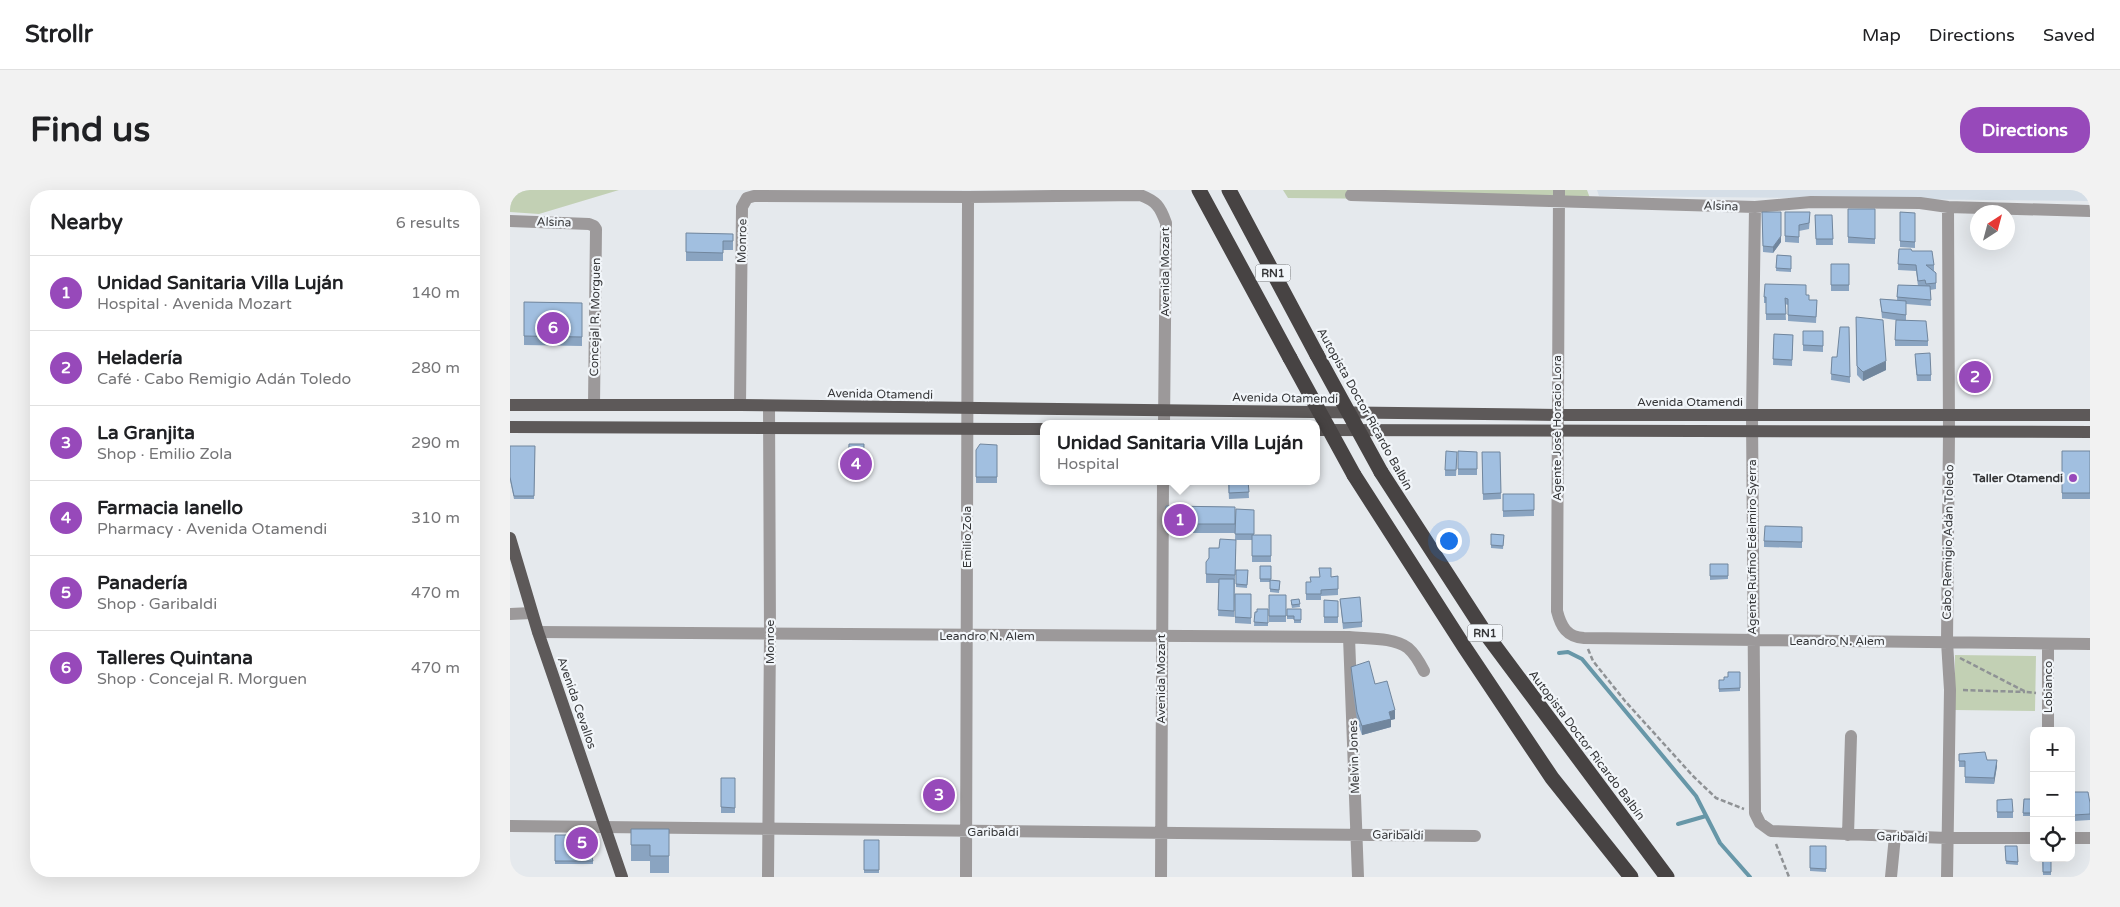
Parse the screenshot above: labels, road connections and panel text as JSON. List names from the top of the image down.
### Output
{
  "streets": {
    "highway": ["RN1", "Autopista Doctor Ricardo Balbín"],
    "main road": ["Avenida Otamendi", "Avenida Cevallos"],
    "street": [
      "Alsina",
      "Monroe",
      "Avenida Mozart",
      "Concejal R. Morguen",
      "Agente José Horacio Lora",
      "Emilio Zola",
      "Cabo Remigio Adán Toledo",
      "Agente Rufino Edelmiro Syerra",
      "Leandro N. Alem",
      "Lobianco",
      "Melvin Jones",
      "Garibaldi"
    ]
  },
  "crossings": [
    ["Alsina", "Concejal R. Morguen"],
    ["Alsina", "Agente José Horacio Lora"],
    ["Alsina", "Cabo Remigio Adán Toledo"],
    ["Alsina", "Agente Rufino Edelmiro Syerra"],
    ["Monroe", "Avenida Otamendi"],
    ["Monroe", "Emilio Zola"],
    ["Monroe", "Leandro N. Alem"],
    ["Monroe", "Garibaldi"],
    ["Avenida Mozart", "Avenida Otamendi"],
    ["Avenida Mozart", "Leandro N. Alem"],
    ["Avenida Mozart", "Garibaldi"],
    ["Concejal R. Morguen", "Avenida Otamendi"],
    ["Avenida Otamendi", "Agente José Horacio Lora"],
    ["Avenida Otamendi", "Emilio Zola"],
    ["Avenida Otamendi", "Cabo Remigio Adán Toledo"],
    ["Avenida Otamendi", "Agente Rufino Edelmiro Syerra"],
    ["Agente José Horacio Lora", "Leandro N. Alem"],
    ["Emilio Zola", "Leandro N. Alem"],
    ["Emilio Zola", "Garibaldi"],
    ["Cabo Remigio Adán Toledo", "Leandro N. Alem"],
    ["Cabo Remigio Adán Toledo", "Garibaldi"],
    ["Agente Rufino Edelmiro Syerra", "Leandro N. Alem"],
    ["Leandro N. Alem", "Lobianco"],
    ["Leandro N. Alem", "Avenida Cevallos"],
    ["Leandro N. Alem", "Melvin Jones"],
    ["Avenida Cevallos", "Garibaldi"],
    ["Melvin Jones", "Garibaldi"]
  ],
  "places": ["Taller Otamendi"],
  "north": "top right",
  "page": {
    "header": "Strollr",
    "nav": ["Map", "Directions", "Saved"],
    "buttons": "Directions",
    "title": "Find us",
    "heading": ["Nearby", "6 results"],
    "list": [
      {
        "mark": "1",
        "name": "Unidad Sanitaria Villa Luján",
        "note": "Hospital · Avenida Mozart",
        "value": "140 m"
      },
      {
        "mark": "2",
        "name": "Heladería",
        "note": "Café · Cabo Remigio Adán Toledo",
        "value": "280 m"
      },
      {
        "mark": "3",
        "name": "La Granjita",
        "note": "Shop · Emilio Zola",
        "value": "290 m"
      },
      {
        "mark": "4",
        "name": "Farmacia Ianello",
        "note": "Pharmacy · Avenida Otamendi",
        "value": "310 m"
      },
      {
        "mark": "5",
        "name": "Panadería",
        "note": "Shop · Garibaldi",
        "value": "470 m"
      },
      {
        "mark": "6",
        "name": "Talleres Quintana",
        "note": "Shop · Concejal R. Morguen",
        "value": "470 m"
      }
    ],
    "pins": [
      "6",
      "2",
      "4",
      "1",
      "3",
      "5"
    ],
    "popup": ["Unidad Sanitaria Villa Luján", "Hospital"],
    "map_buttons": ["+", "−"]
  }
}
